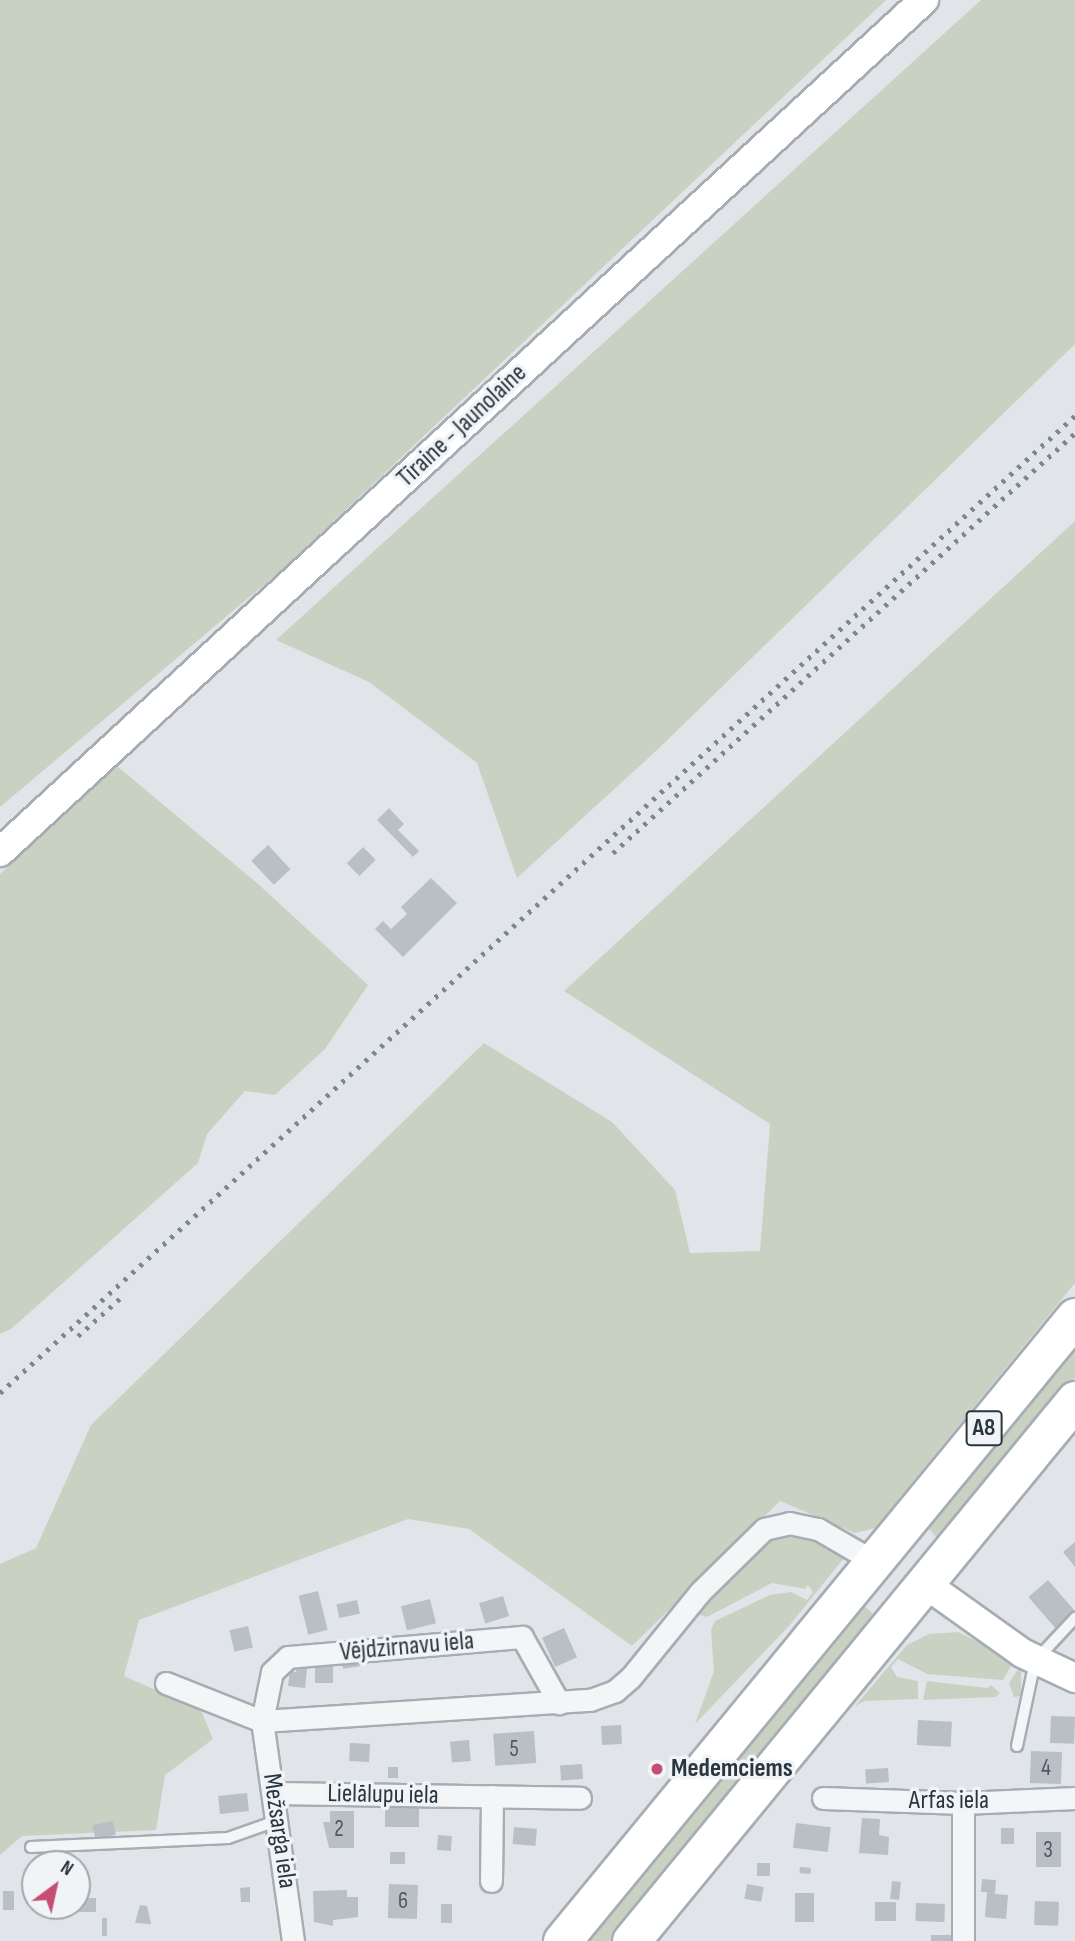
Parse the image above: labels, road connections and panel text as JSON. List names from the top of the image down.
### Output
{
  "streets": {
    "highway": ["A8"],
    "main road": ["Tīraine - Jaunolaine"],
    "street": [
      "Vējdzirnavu iela",
      "Lielālupu iela",
      "Arfas iela",
      "Mežsarga iela"
    ]
  },
  "crossings": [
    ["Vējdzirnavu iela", "Mežsarga iela"],
    ["Lielālupu iela", "Mežsarga iela"]
  ],
  "places": ["Medemciems"],
  "house_numbers": [
    "5",
    "4",
    "2",
    "3",
    "6"
  ],
  "north": "top right"
}
